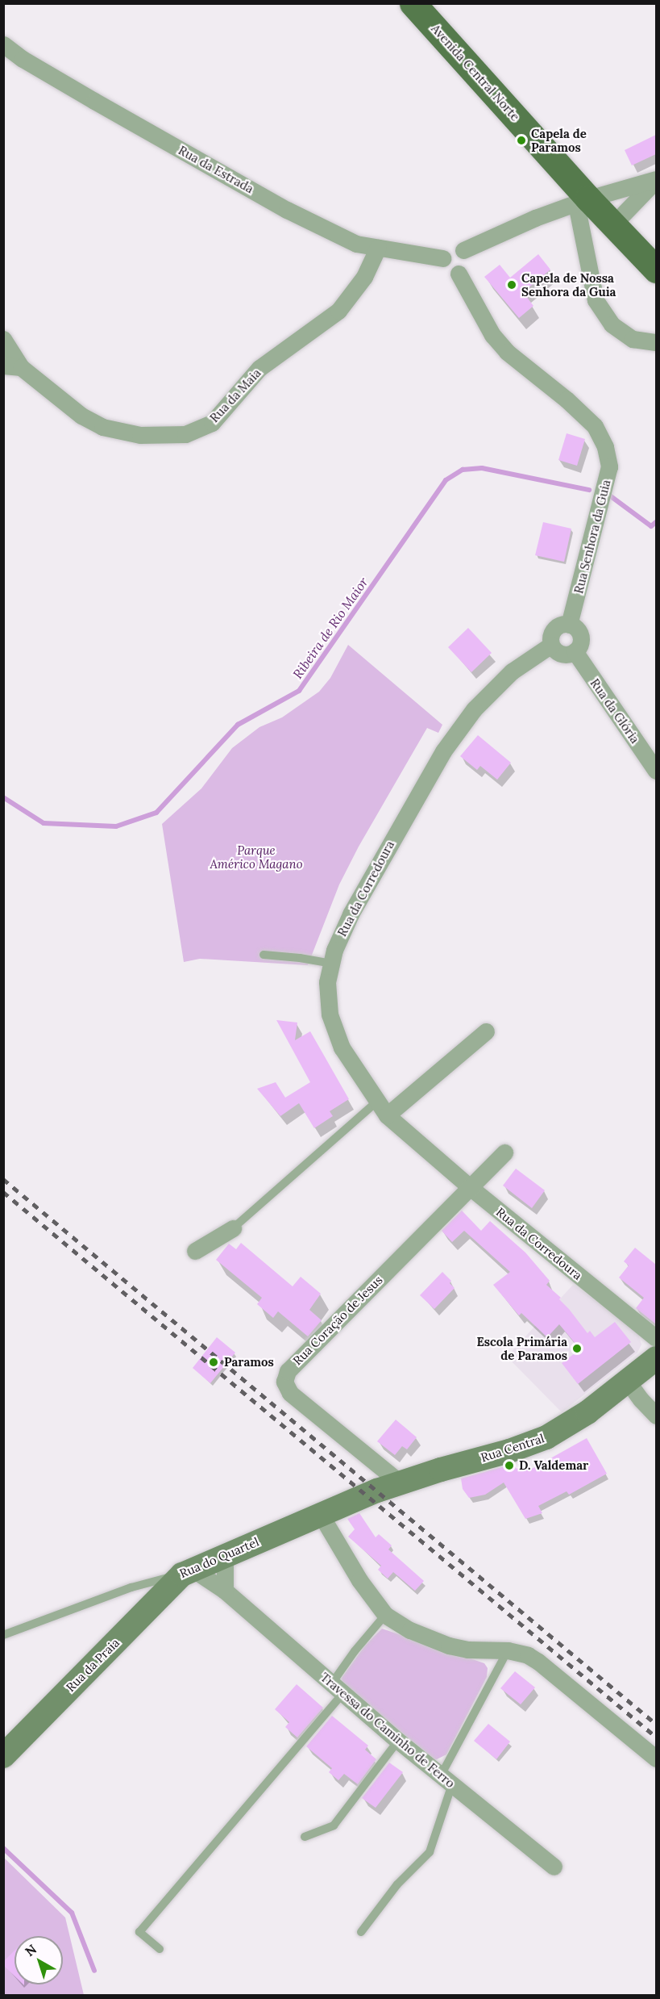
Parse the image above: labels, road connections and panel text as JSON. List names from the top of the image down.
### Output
{
  "streets": {
    "main road": ["Avenida Central Norte"],
    "street": [
      "Rua da Estrada",
      "Rua da Maia",
      "Rua Senhora da Guia",
      "Rua da Glória",
      "Rua da Corredoura",
      "Rua Coração de Jesus",
      "Rua Central",
      "Rua do Quartel",
      "Rua da Praia",
      "Travessa do Caminho de Ferro"
    ]
  },
  "crossings": [
    ["Rua da Estrada", "Rua da Maia"],
    ["Rua da Estrada", "Rua Senhora da Guia"],
    ["Rua Senhora da Guia", "Rua da Glória"],
    ["Rua Senhora da Guia", "Rua da Corredoura"],
    ["Rua da Glória", "Rua da Corredoura"],
    ["Rua da Corredoura", "Rua Coração de Jesus"],
    ["Rua Coração de Jesus", "Rua Central"],
    ["Rua Central", "Rua do Quartel"],
    ["Rua do Quartel", "Rua da Praia"],
    ["Rua do Quartel", "Travessa do Caminho de Ferro"],
    ["Rua da Praia", "Travessa do Caminho de Ferro"]
  ],
  "water": ["Ribeira de Rio Maior"],
  "parks": ["Parque Américo Magano"],
  "places": [
    "Capela de Paramos",
    "Capela de Nossa Senhora da Guia",
    "Escola Primária de Paramos",
    "Paramos",
    "D. Valdemar"
  ],
  "north": "top left"
}
